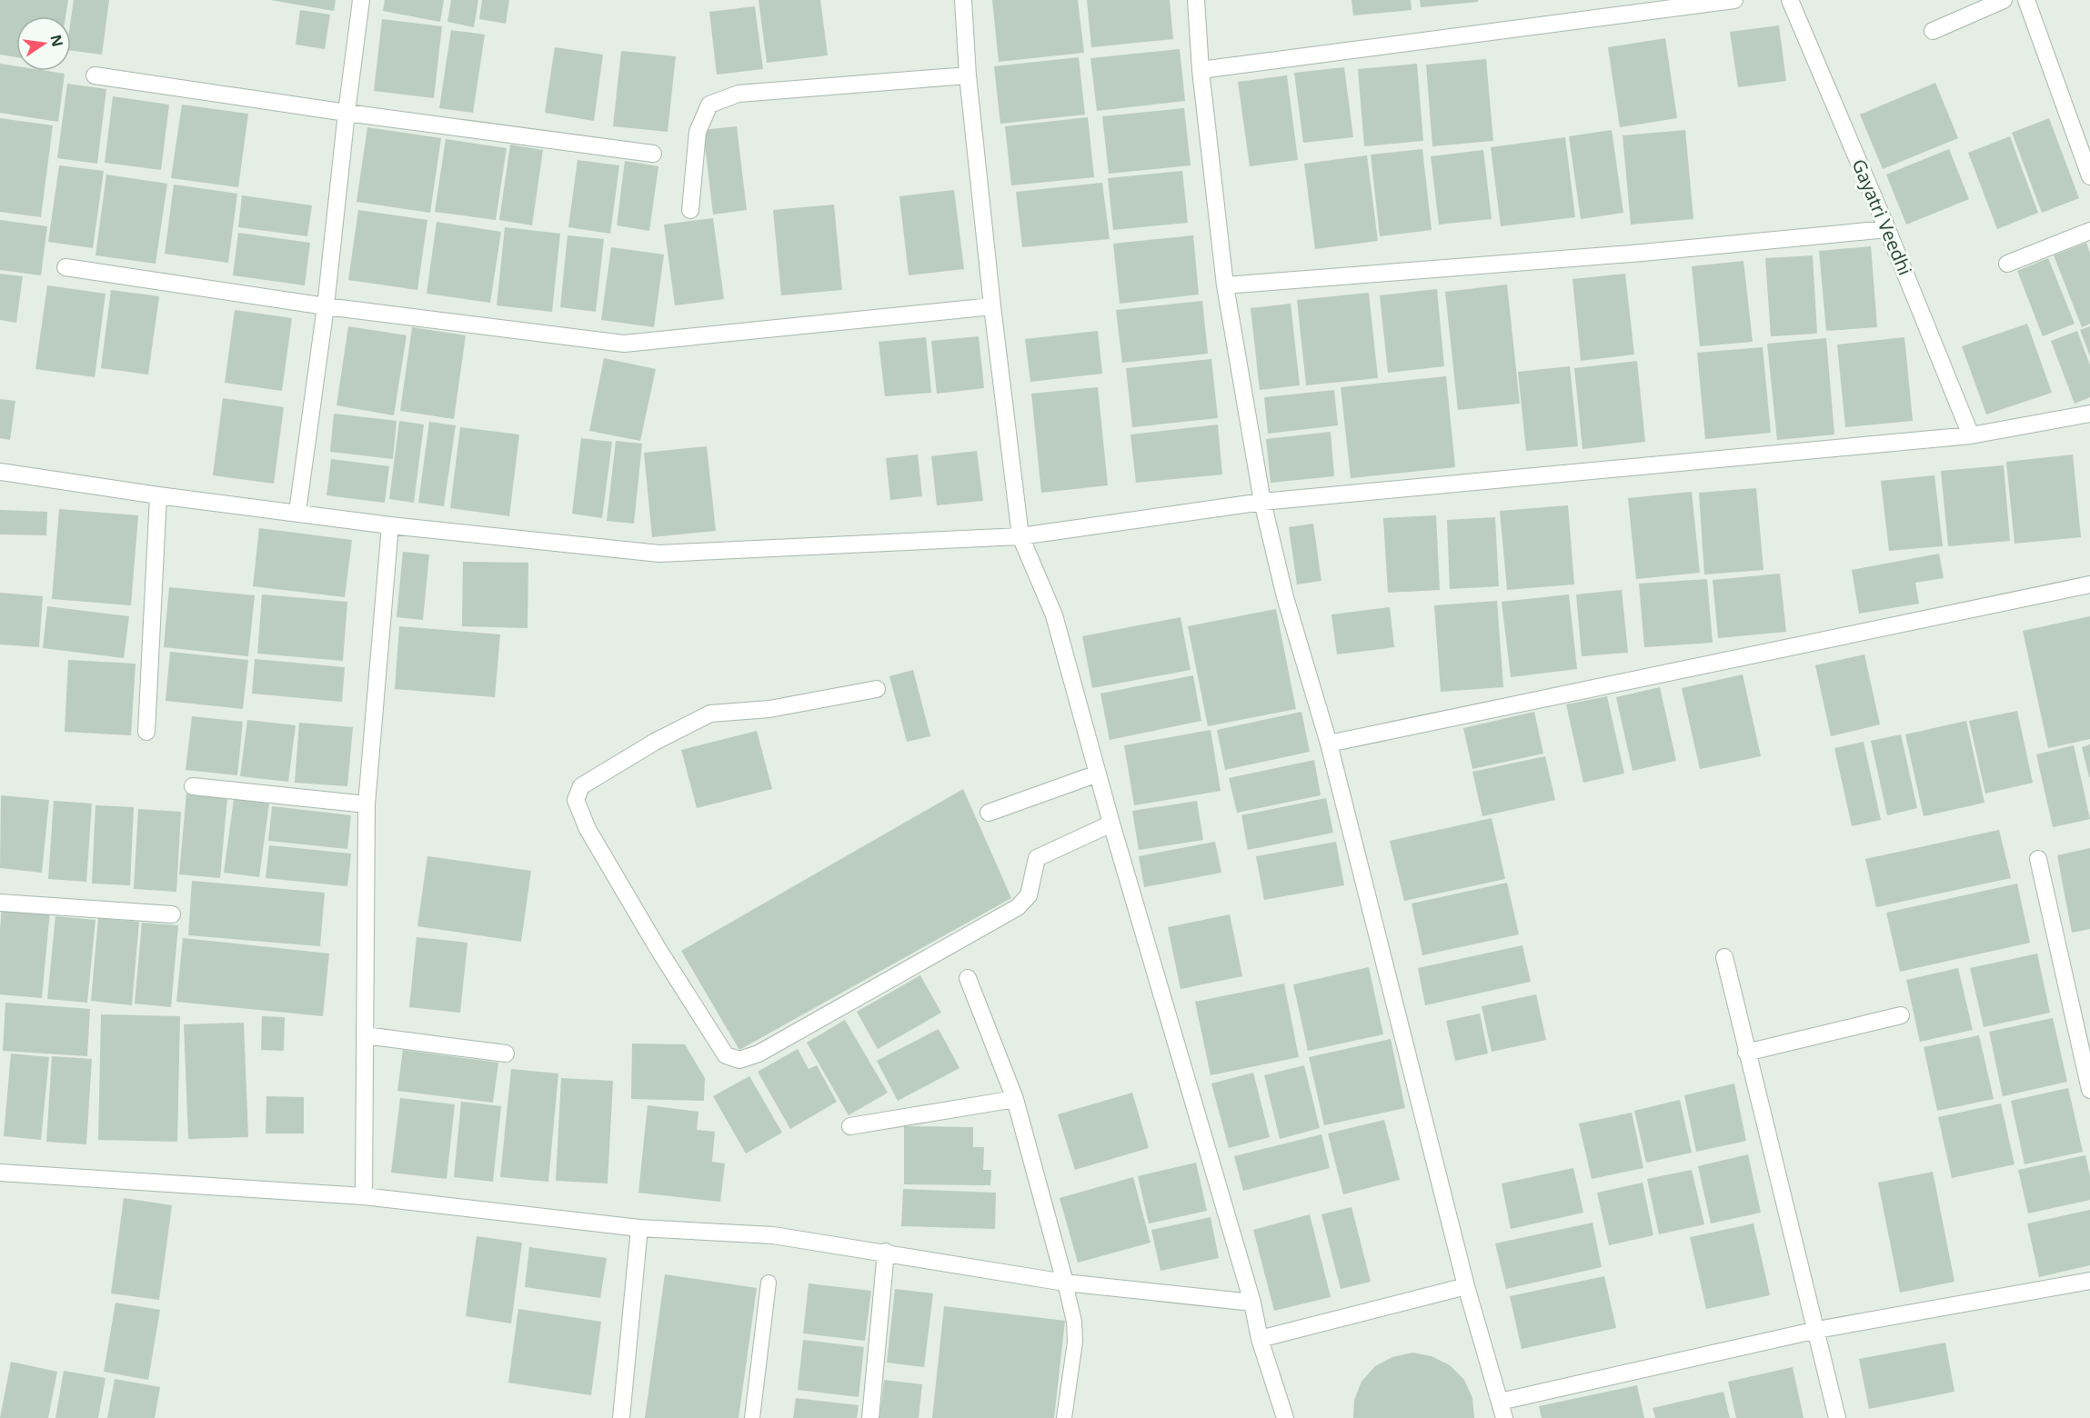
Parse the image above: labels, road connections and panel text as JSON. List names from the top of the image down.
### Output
{
  "streets": {
    "street": ["Gayatri Veedhi"]
  },
  "north": "right"
}
